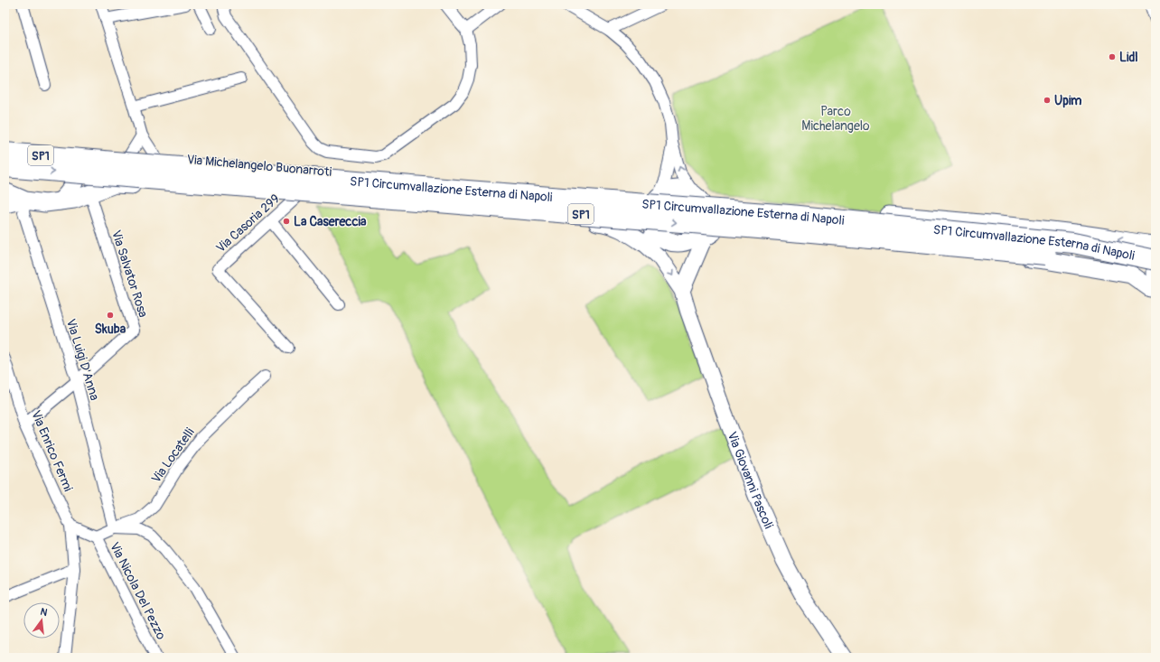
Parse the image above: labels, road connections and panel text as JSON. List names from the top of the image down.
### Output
{
  "streets": {
    "highway": ["SP1", "SP1 Circumvallazione Esterna di Napoli"],
    "main road": ["Via Michelangelo Buonarroti"],
    "street": [
      "Via Casoria 299",
      "Via Salvator Rosa",
      "Via Luigi D'Anna",
      "Via Enrico Fermi",
      "Via Locatelli",
      "Via Giovanni Pascoli",
      "Via Nicola Del Pezzo"
    ]
  },
  "crossings": [
    ["Via Salvator Rosa", "Via Luigi D'Anna"],
    ["Via Salvator Rosa", "Via Enrico Fermi"],
    ["Via Luigi D'Anna", "Via Locatelli"],
    ["Via Locatelli", "Via Nicola Del Pezzo"]
  ],
  "parks": ["Parco Michelangelo"],
  "places": [
    "Lidl",
    "Upim",
    "La Casereccia",
    "Skuba"
  ],
  "north": "top"
}
